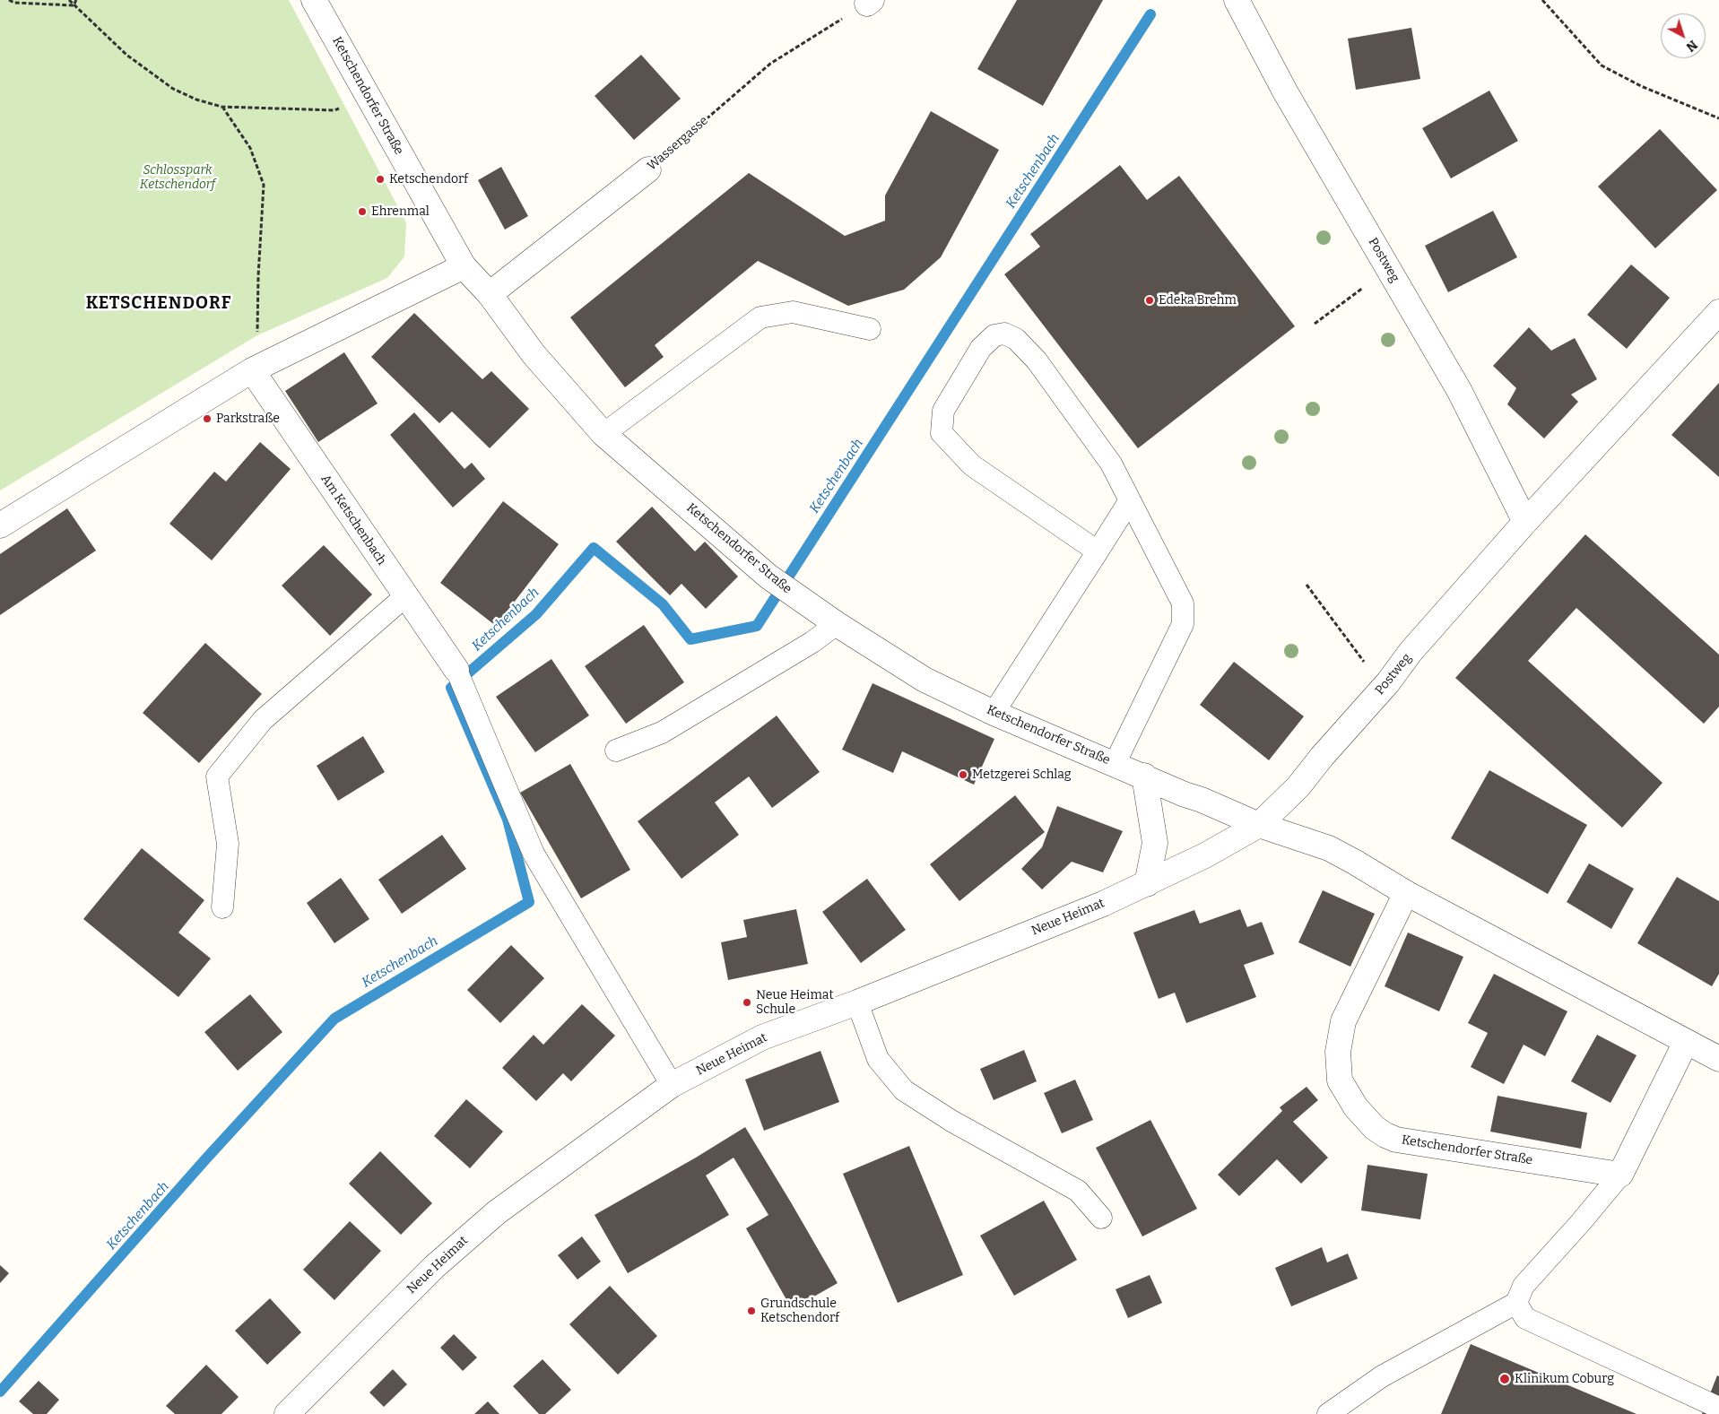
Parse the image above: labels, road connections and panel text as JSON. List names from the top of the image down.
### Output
{
  "streets": {
    "street": [
      "Ketschendorfer Straße",
      "Wassergasse",
      "Postweg",
      "Am Ketschenbach",
      "Neue Heimat"
    ]
  },
  "crossings": [
    ["Ketschendorfer Straße", "Wassergasse"],
    ["Ketschendorfer Straße", "Postweg"],
    ["Ketschendorfer Straße", "Neue Heimat"],
    ["Postweg", "Neue Heimat"]
  ],
  "districts": ["KETSCHENDORF"],
  "water": ["Ketschenbach"],
  "parks": ["Schlosspark Ketschendorf"],
  "places": [
    "Ketschendorf",
    "Ehrenmal",
    "Edeka Brehm",
    "Parkstraße",
    "Metzgerei Schlag",
    "Neue Heimat Schule",
    "Grundschule Ketschendorf",
    "Klinikum Coburg"
  ],
  "north": "bottom right"
}
